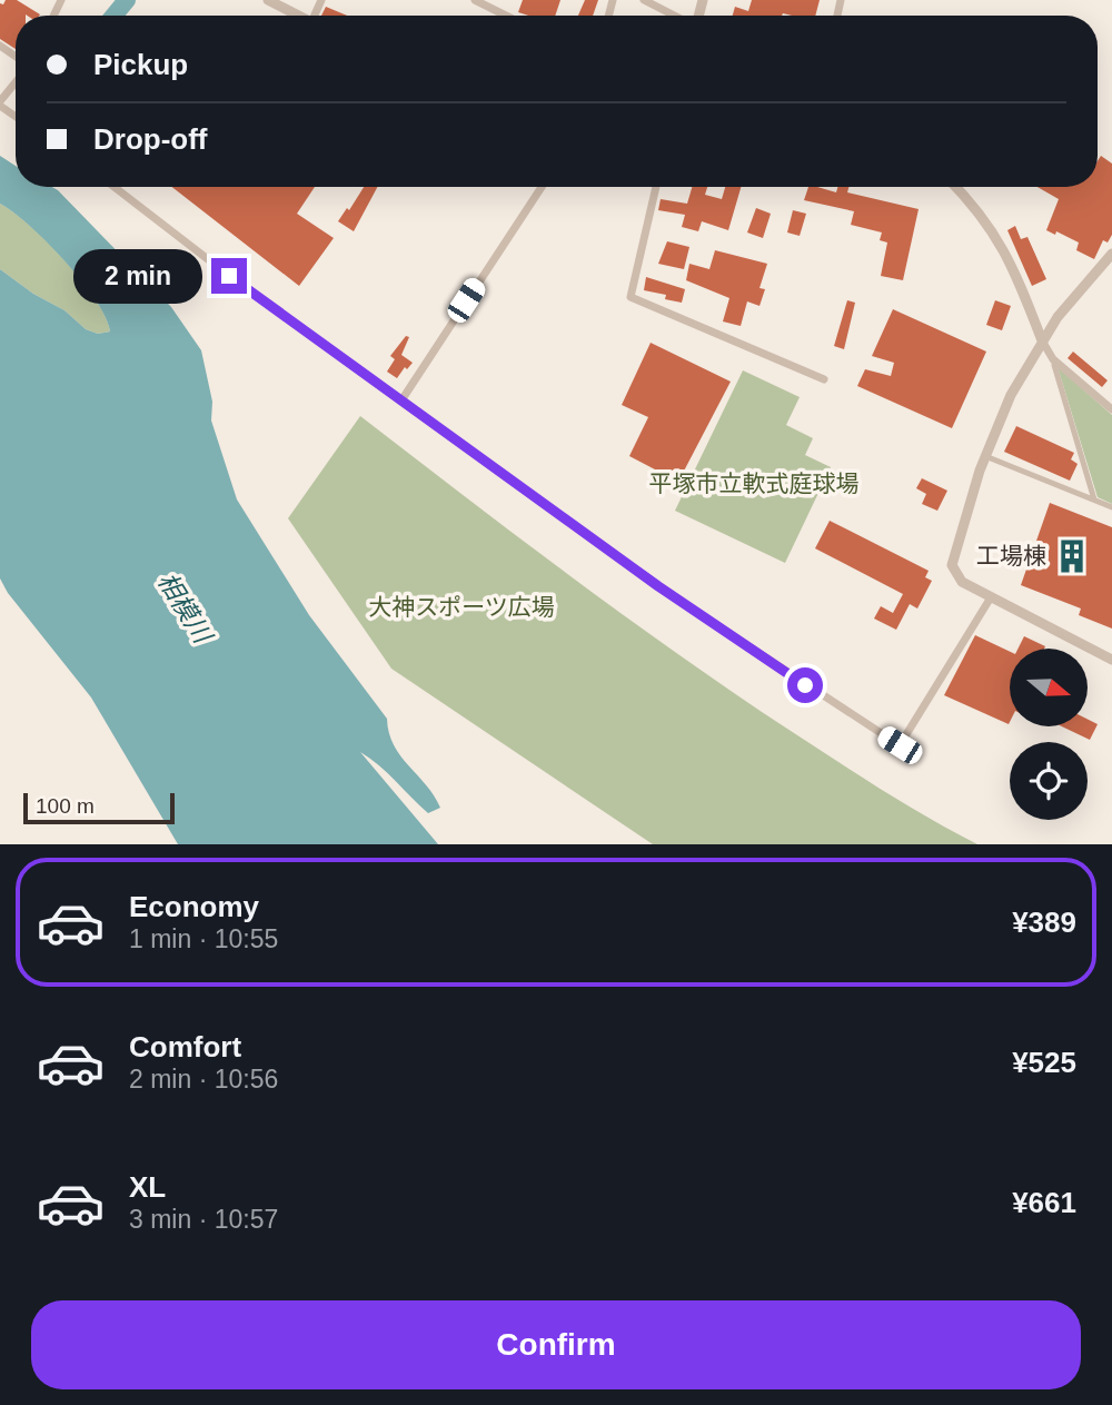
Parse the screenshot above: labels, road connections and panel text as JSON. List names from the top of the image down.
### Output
{
  "water": ["相模川"],
  "parks": ["平塚市立軟式庭球場", "大神スポーツ広場"],
  "places": {
    "building": ["工場棟"]
  },
  "scale_bar": "100 m",
  "north": "right",
  "page": {
    "banner": ["Pickup", "Drop-off"],
    "bubble": "2 min",
    "scale": "100 m",
    "list": [
      {
        "name": "Economy",
        "note": "1 min · 10:55",
        "value": "¥389"
      },
      {
        "name": "Comfort",
        "note": "2 min · 10:56",
        "value": "¥525"
      },
      {
        "name": "XL",
        "note": "3 min · 10:57",
        "value": "¥661"
      }
    ],
    "buttons": "Confirm"
  }
}
